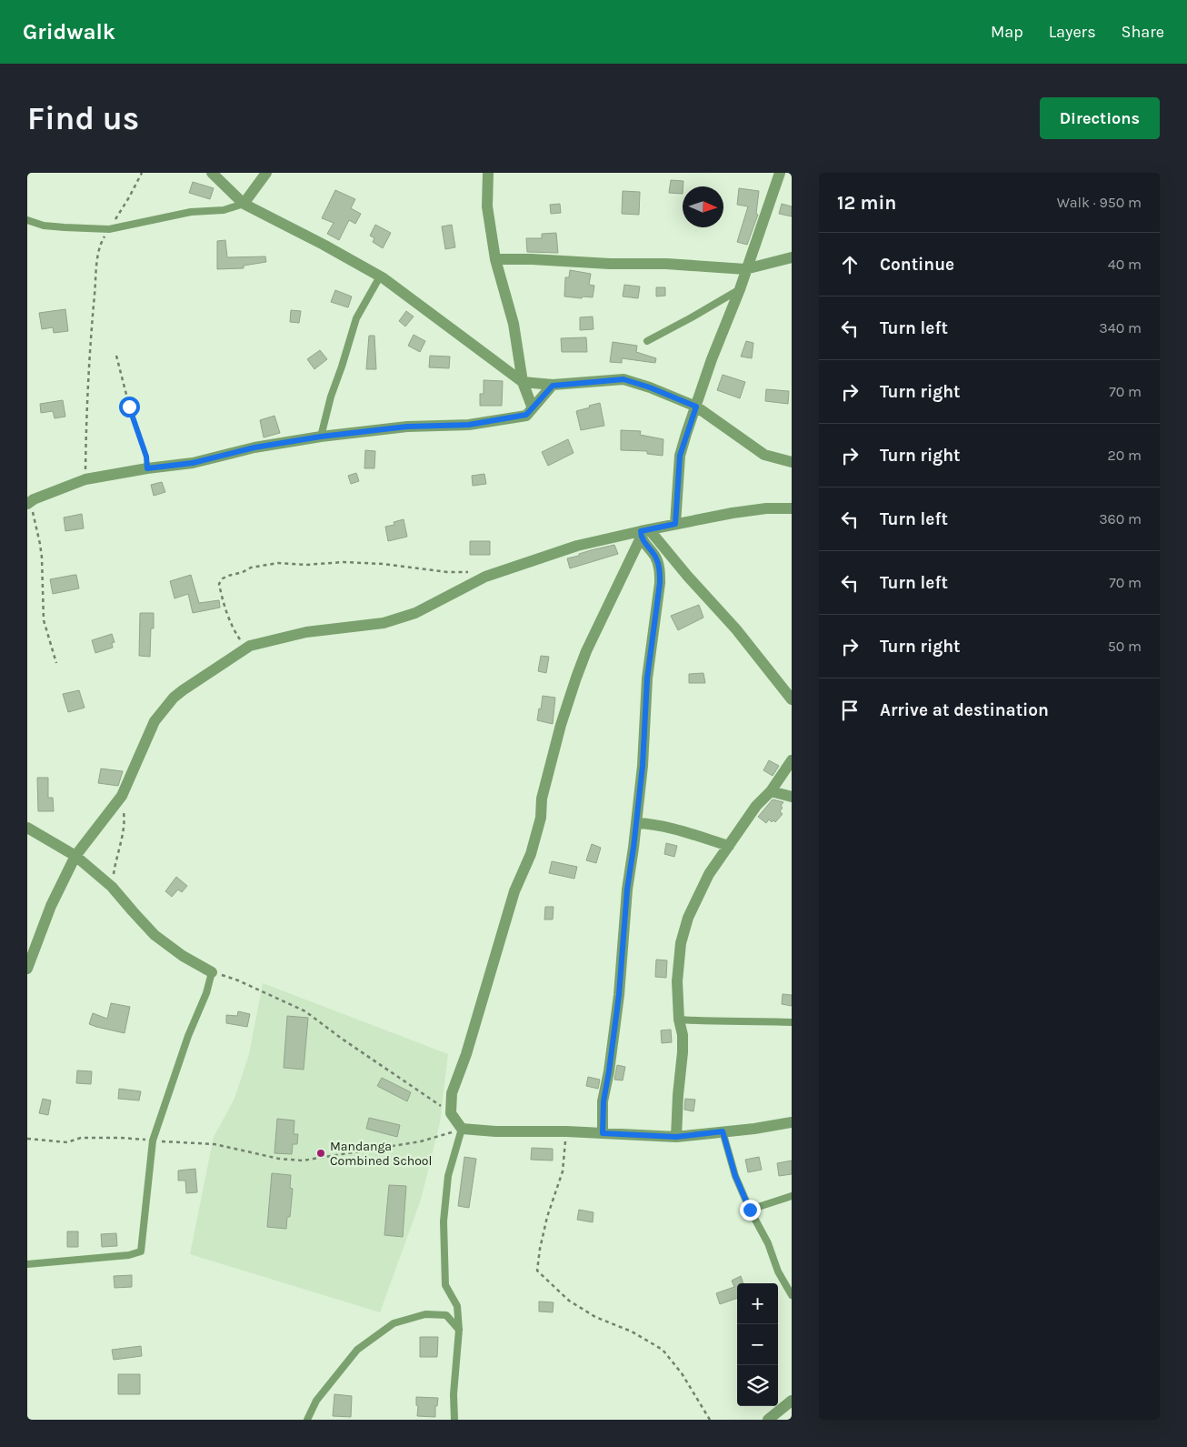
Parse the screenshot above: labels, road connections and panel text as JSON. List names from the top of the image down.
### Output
{
  "places": ["Mandanga Combined School"],
  "north": "right",
  "page": {
    "header": "Gridwalk",
    "nav": ["Map", "Layers", "Share"],
    "buttons": "Directions",
    "title": "Find us",
    "heading": ["12 min", "Walk · 950 m"],
    "list": [
      ["Continue", "40 m"],
      ["Turn left", "340 m"],
      ["Turn right", "70 m"],
      ["Turn right", "20 m"],
      ["Turn left", "360 m"],
      ["Turn left", "70 m"],
      ["Turn right", "50 m"],
      "Arrive at destination"
    ],
    "map_buttons": ["+", "−"]
  }
}
